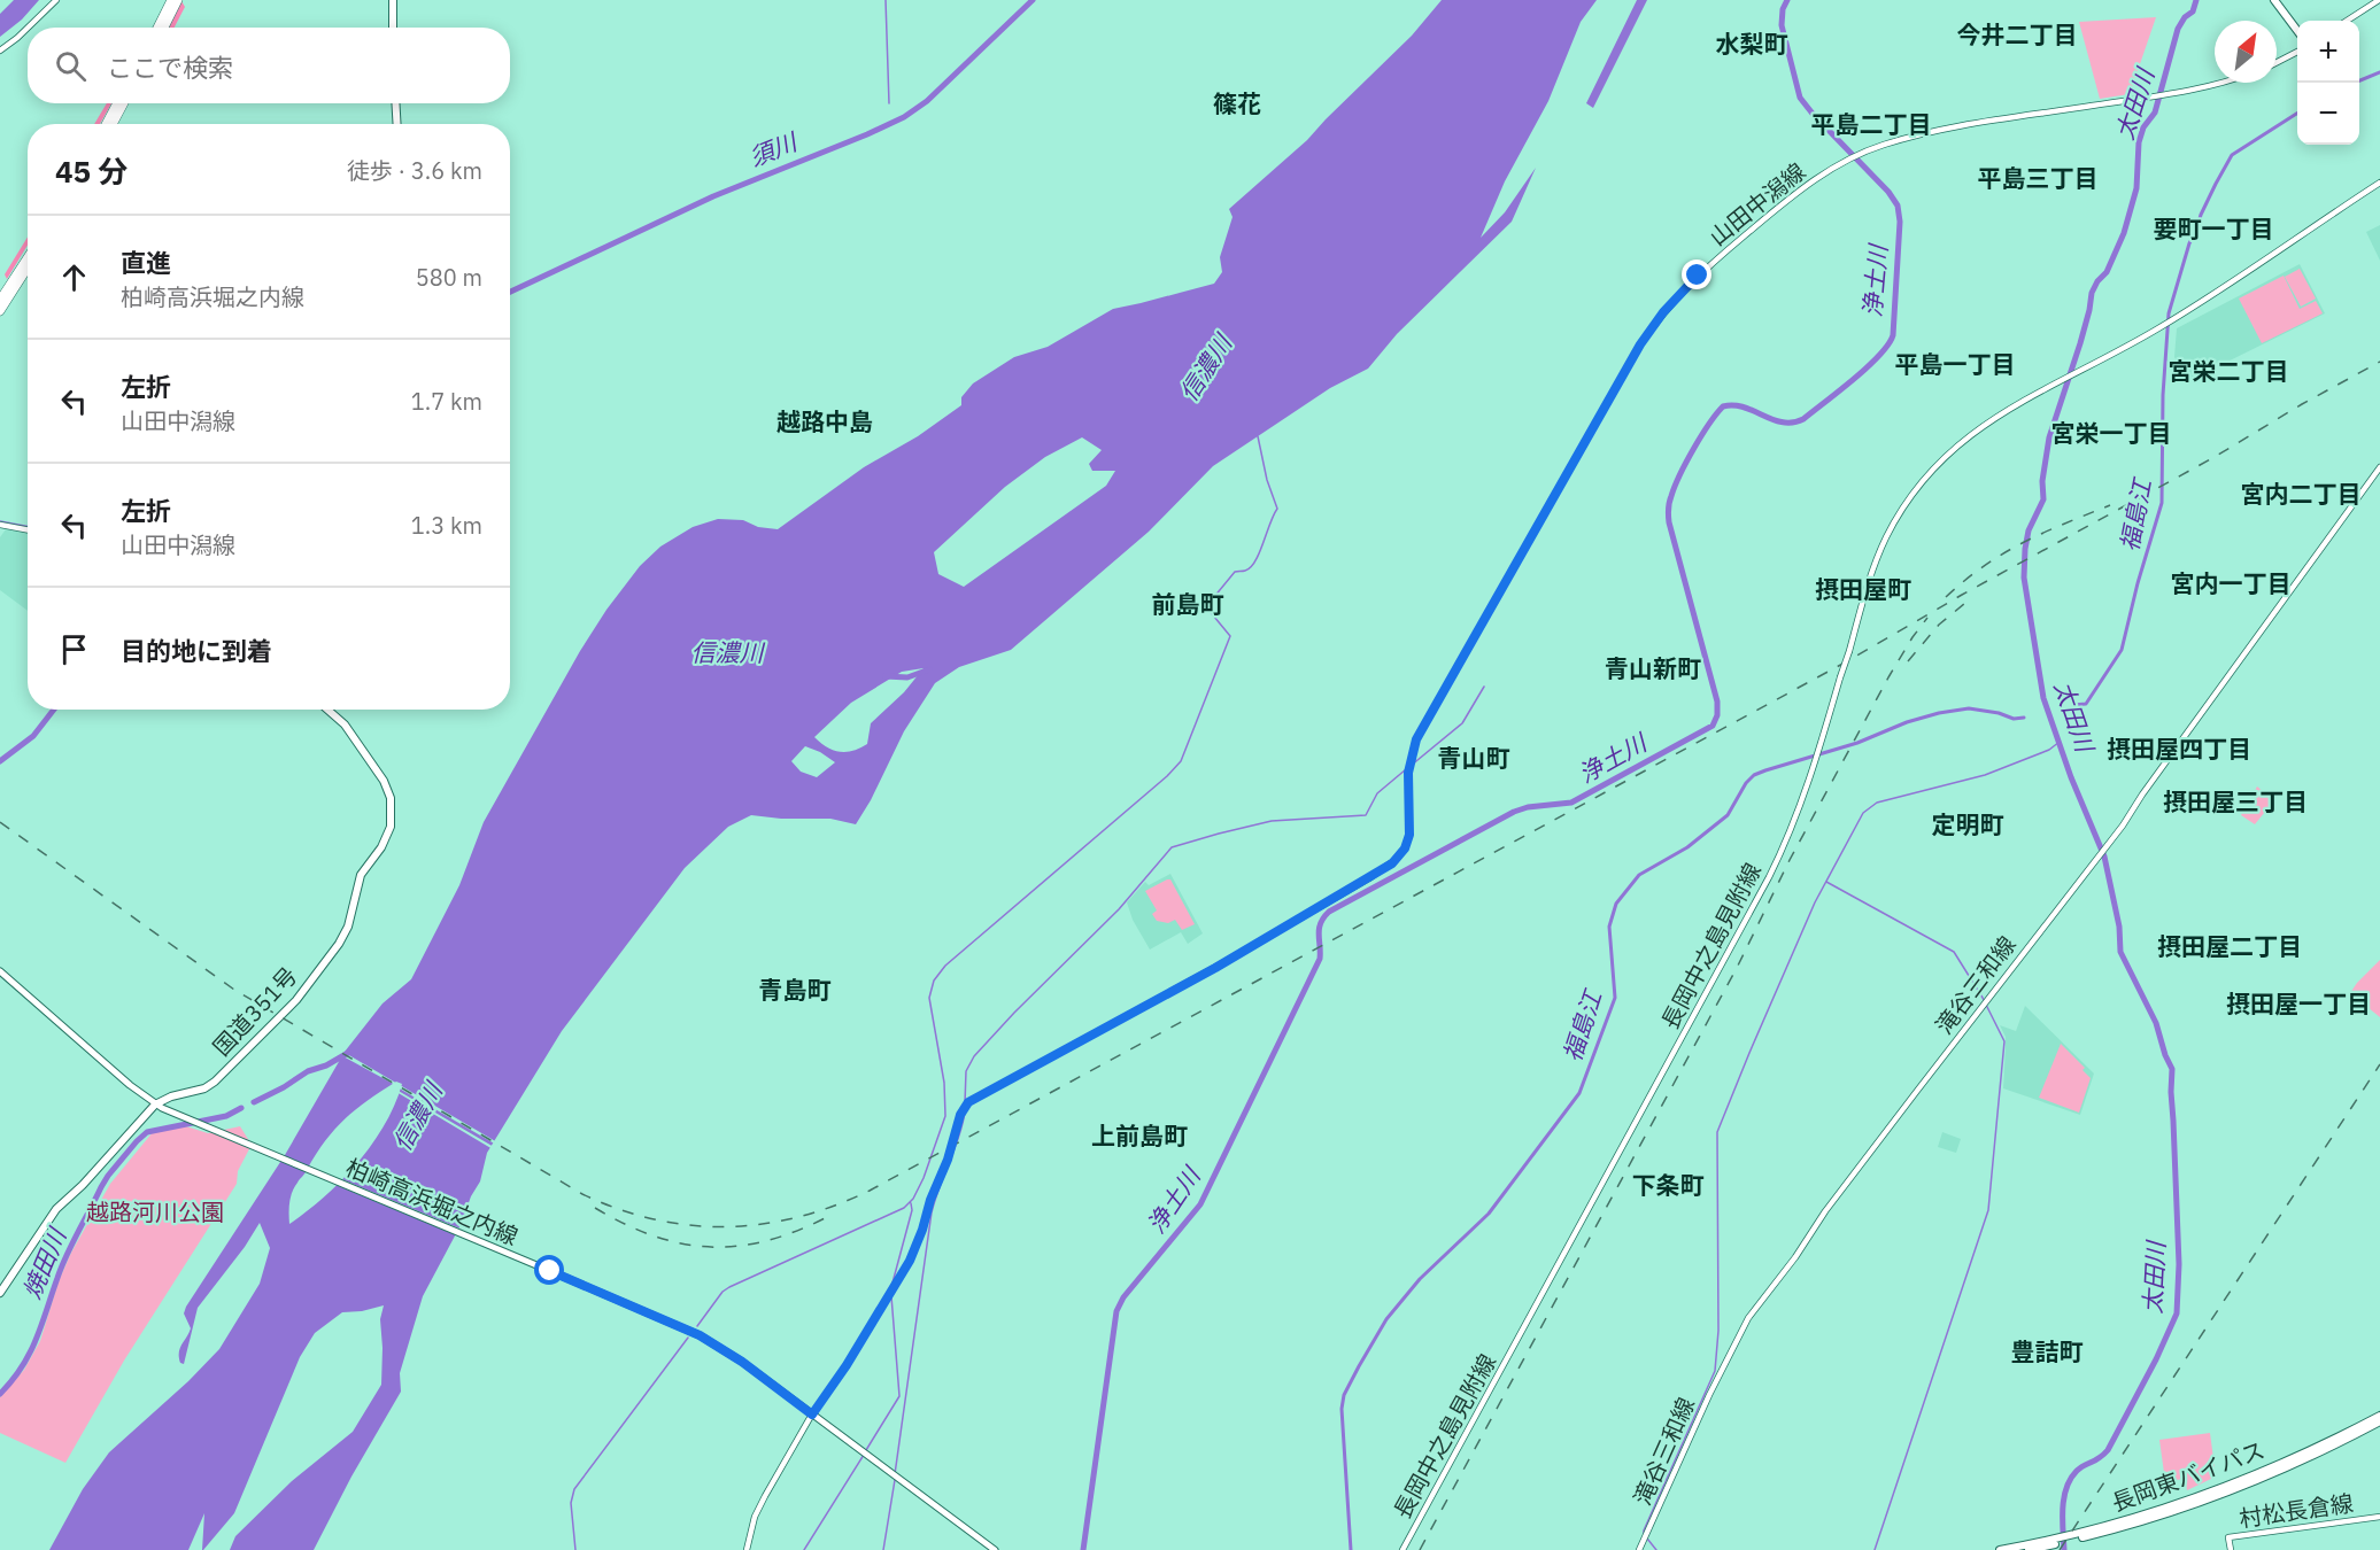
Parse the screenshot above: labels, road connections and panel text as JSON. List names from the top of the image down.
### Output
{
  "streets": {
    "highway": ["国道351号", "長岡東バイパス"],
    "main road": [
      "山田中潟線",
      "長岡中之島見附線",
      "滝谷三和線",
      "柏崎高浜堀之内線",
      "村松長倉線"
    ]
  },
  "crossings": [
    ["山田中潟線", "柏崎高浜堀之内線"],
    ["国道351号", "柏崎高浜堀之内線"]
  ],
  "districts": [
    "今井二丁目",
    "水梨町",
    "篠花",
    "平島二丁目",
    "平島三丁目",
    "要町一丁目",
    "平島一丁目",
    "宮栄二丁目",
    "越路中島",
    "宮栄一丁目",
    "宮内二丁目",
    "宮内一丁目",
    "摂田屋町",
    "前島町",
    "青山新町",
    "摂田屋四丁目",
    "青山町",
    "摂田屋三丁目",
    "定明町",
    "摂田屋二丁目",
    "青島町",
    "摂田屋一丁目",
    "上前島町",
    "下条町",
    "豊詰町"
  ],
  "water": [
    "太田川",
    "須川",
    "浄土川",
    "信濃川",
    "福島江",
    "焼田川"
  ],
  "parks": ["越路河川公園"],
  "north": "top right",
  "page": {
    "map_buttons": ["+", "−"],
    "search": "ここで検索",
    "heading": ["45 分", "徒歩 · 3.6 km"],
    "list": [
      ["直進", "柏崎高浜堀之内線", "580 m"],
      ["左折", "山田中潟線", "1.7 km"],
      ["左折", "山田中潟線", "1.3 km"],
      "目的地に到着"
    ]
  }
}
